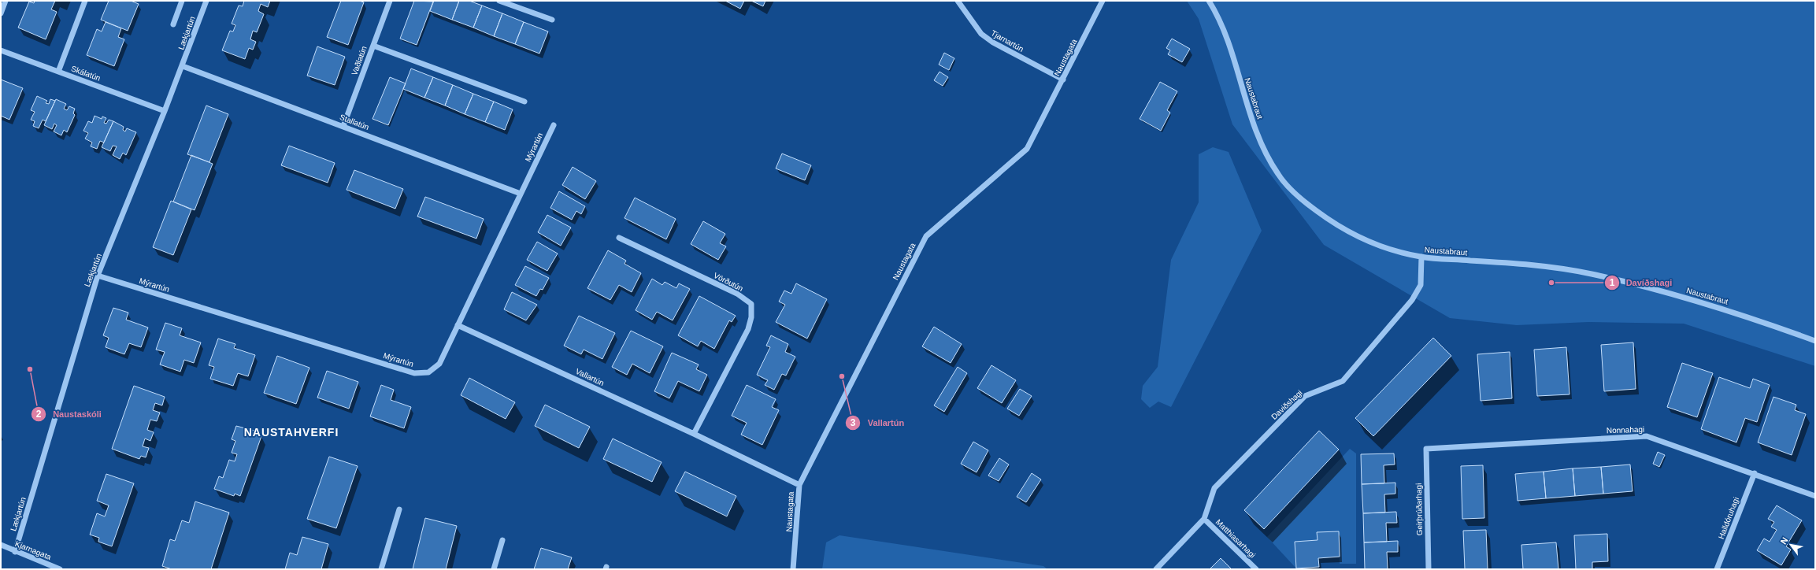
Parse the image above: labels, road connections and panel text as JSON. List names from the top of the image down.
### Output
{
  "streets": {
    "street": [
      "Lækjartún",
      "Tjarnartún",
      "Naustagata",
      "Vaðlatún",
      "Skálatún",
      "Naustabraut",
      "Stallatún",
      "Mýrartún",
      "Vörðutún",
      "Vallartún",
      "Daviðshagi",
      "Nonnahagi",
      "Geirþrúðarhagi",
      "Halldóruhagi",
      "Matthiasarhagi",
      "Kjarnagata"
    ]
  },
  "crossings": [
    ["Lækjartún", "Skálatún"],
    ["Lækjartún", "Stallatún"],
    ["Lækjartún", "Mýrartún"],
    ["Lækjartún", "Kjarnagata"],
    ["Tjarnartún", "Naustagata"],
    ["Naustagata", "Vallartún"],
    ["Vaðlatún", "Stallatún"],
    ["Naustabraut", "Daviðshagi"],
    ["Stallatún", "Mýrartún"],
    ["Mýrartún", "Vallartún"],
    ["Vörðutún", "Vallartún"],
    ["Daviðshagi", "Matthiasarhagi"],
    ["Nonnahagi", "Geirþrúðarhagi"],
    ["Nonnahagi", "Halldóruhagi"]
  ],
  "districts": ["NAUSTAHVERFI"],
  "places": ["Davíðshagi", "Naustaskóli", "Vallartún"],
  "north": "top left"
}
